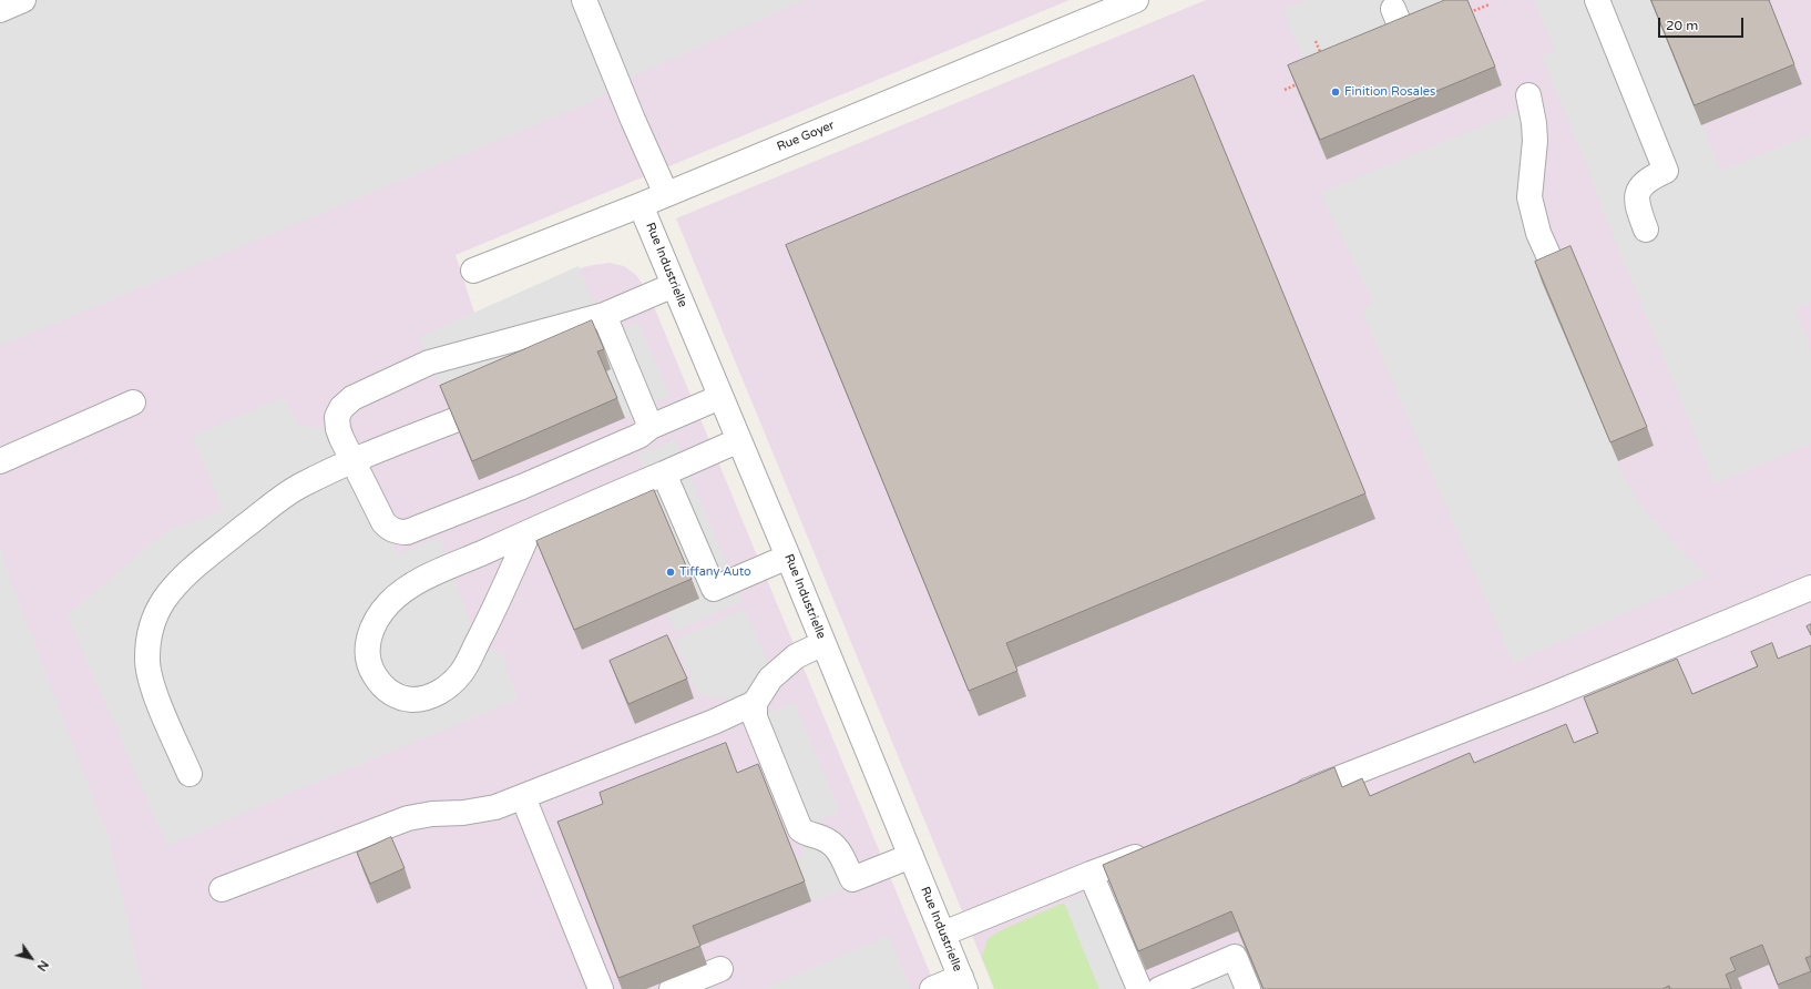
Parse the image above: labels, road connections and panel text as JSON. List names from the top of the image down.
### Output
{
  "streets": {
    "street": ["Rue Goyer", "Rue Industrielle"]
  },
  "crossings": [
    ["Rue Goyer", "Rue Industrielle"]
  ],
  "places": ["Finition Rosales", "Tiffany Auto"],
  "scale_bar": "20 m",
  "north": "bottom right"
}
